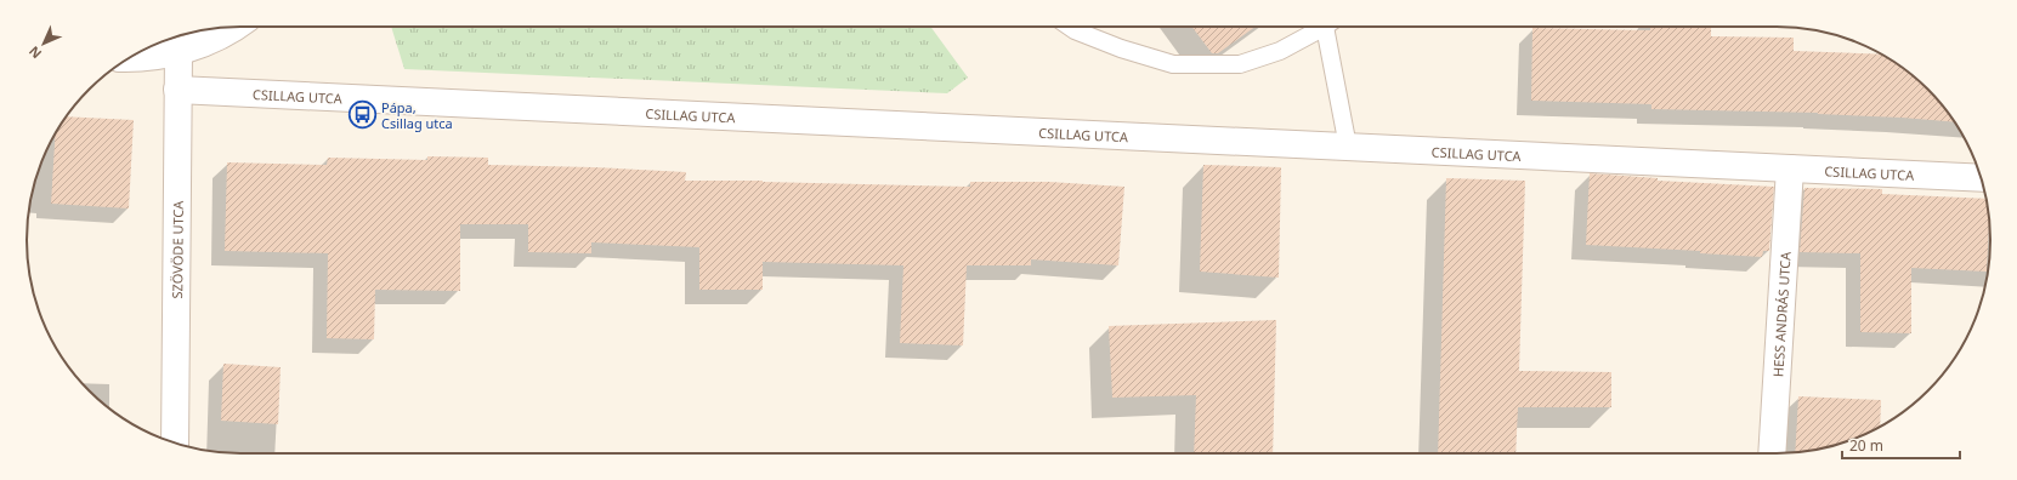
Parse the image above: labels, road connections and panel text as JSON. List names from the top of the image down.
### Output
{
  "streets": {
    "street": ["CSILLAG UTCA", "SZÖVÖDE UTCA", "HESS ANDRÁS UTCA"]
  },
  "crossings": [
    ["CSILLAG UTCA", "SZÖVÖDE UTCA"],
    ["CSILLAG UTCA", "HESS ANDRÁS UTCA"]
  ],
  "places": {
    "bus stop": ["Pápa, Csillag utca"]
  },
  "scale_bar": "20 m",
  "north": "bottom left"
}
